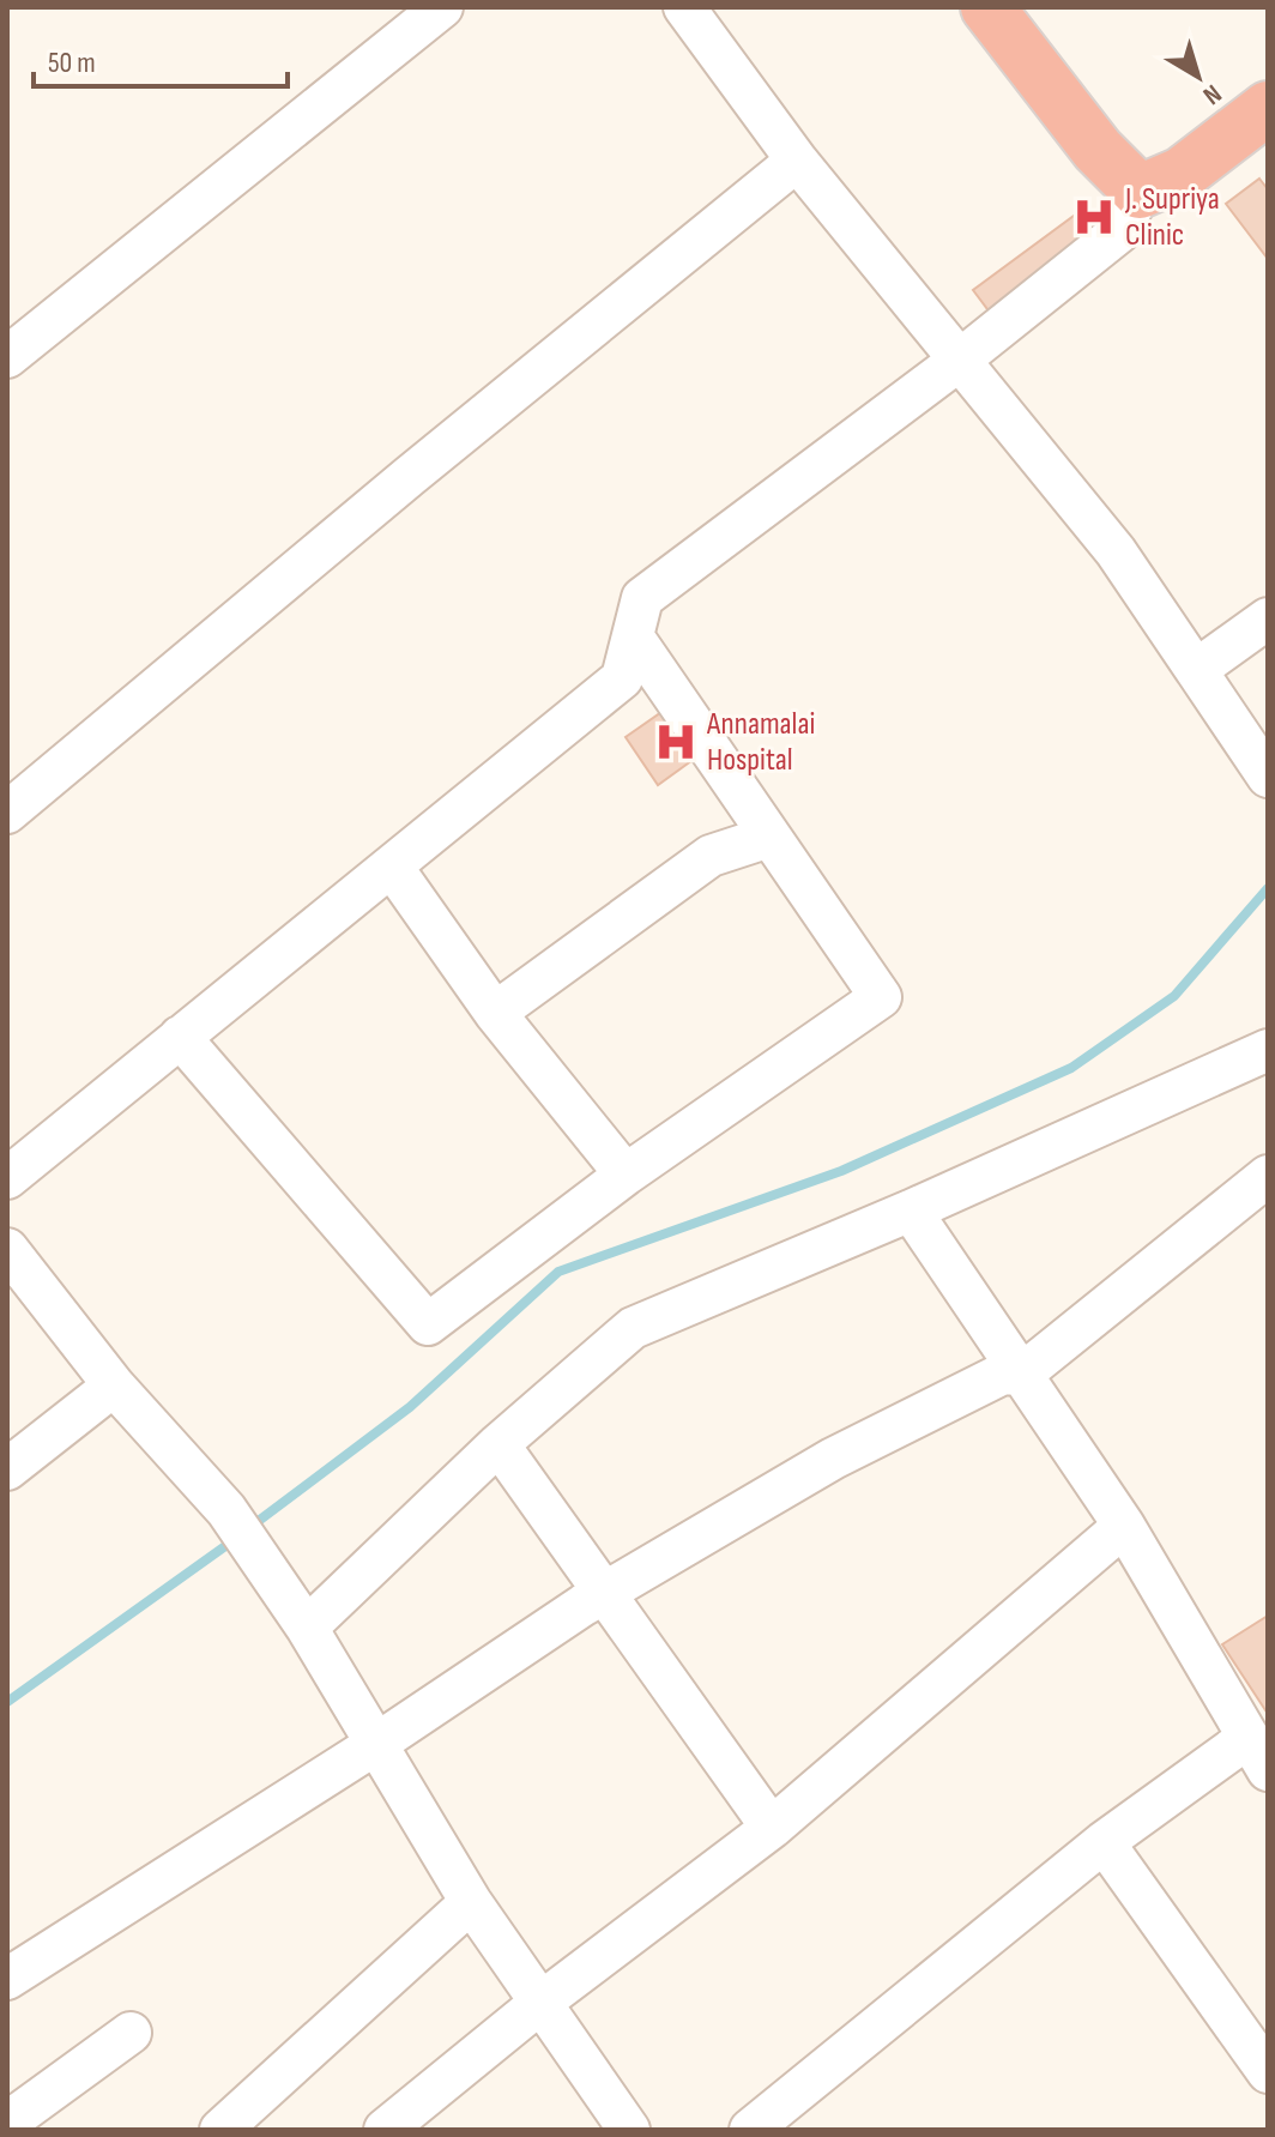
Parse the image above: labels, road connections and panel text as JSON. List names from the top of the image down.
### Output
{
  "places": {
    "hospital": ["J. Supriya Clinic", "Annamalai Hospital"]
  },
  "scale_bar": "50 m",
  "north": "bottom right"
}
